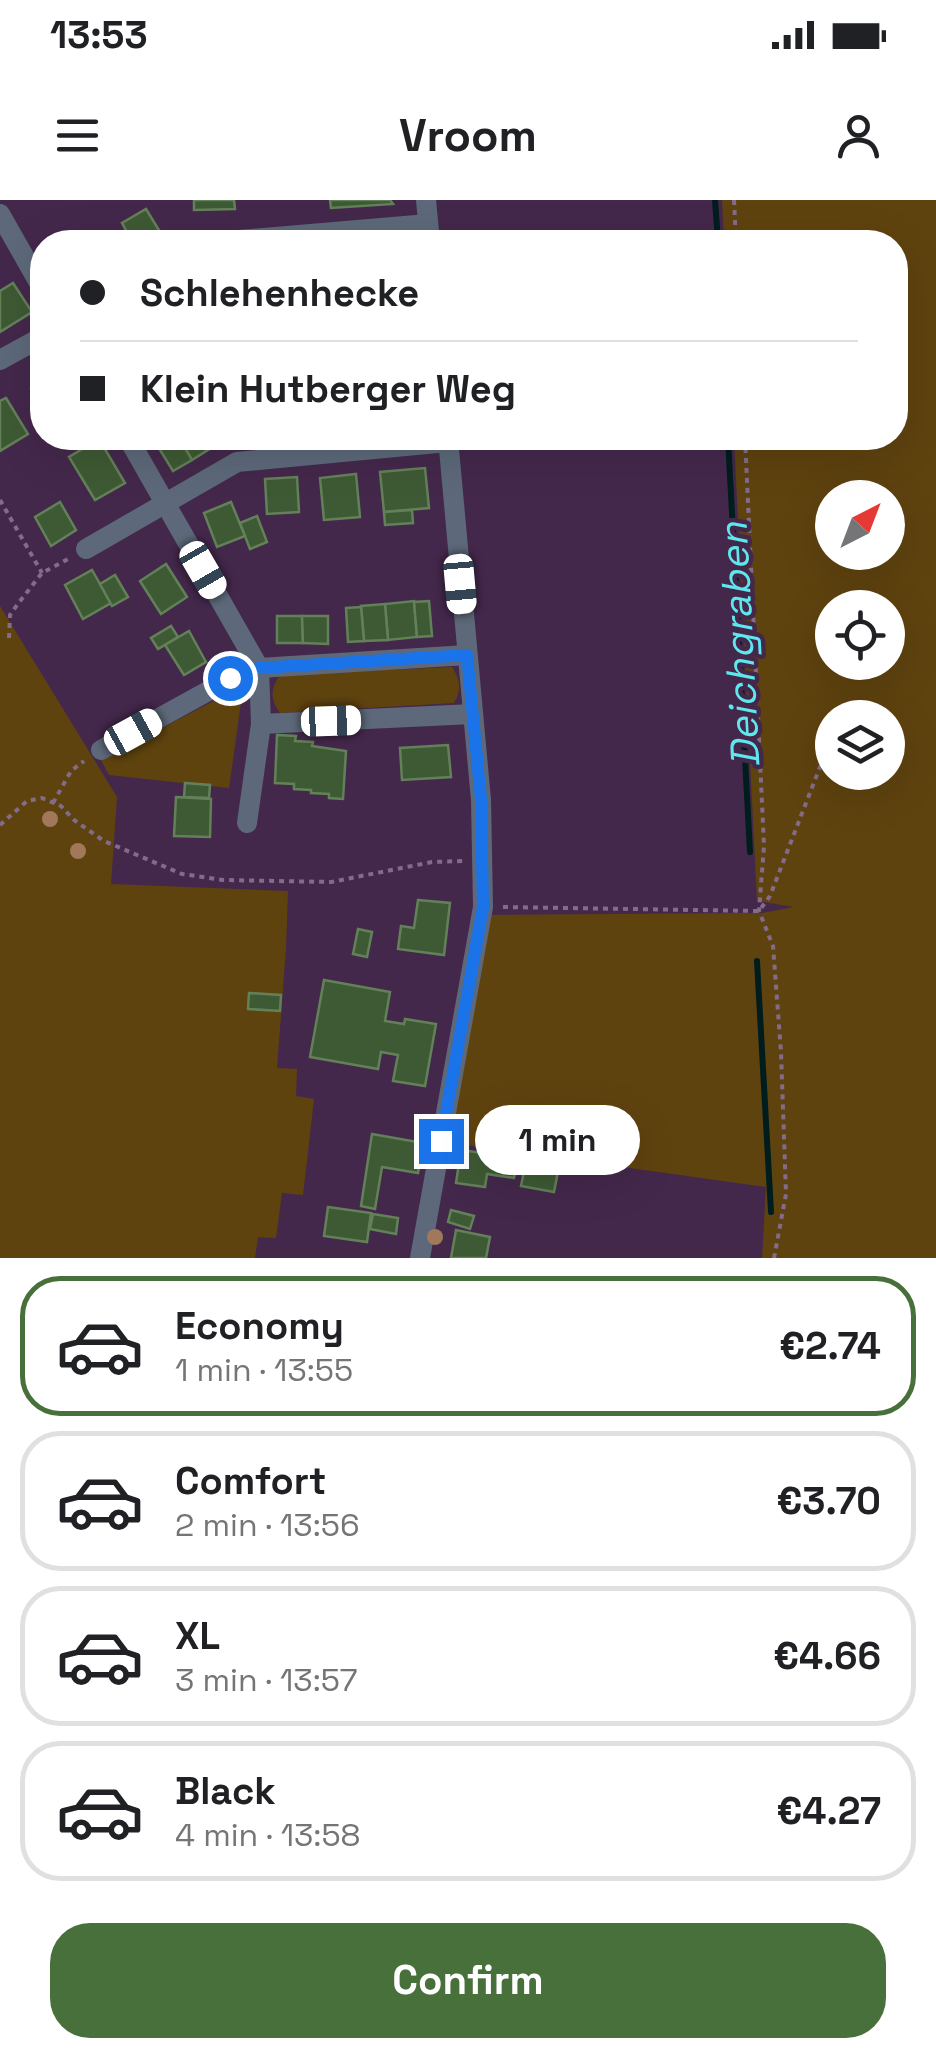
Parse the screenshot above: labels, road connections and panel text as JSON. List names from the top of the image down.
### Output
{
  "water": ["Deichgraben"],
  "north": "top right",
  "page": {
    "status": "13:53",
    "header": "Vroom",
    "banner": ["Schlehenhecke", "Klein Hutberger Weg"],
    "bubble": "1 min",
    "list": [
      {
        "name": "Economy",
        "note": "1 min · 13:55",
        "value": "€2.74"
      },
      {
        "name": "Comfort",
        "note": "2 min · 13:56",
        "value": "€3.70"
      },
      {
        "name": "XL",
        "note": "3 min · 13:57",
        "value": "€4.66"
      },
      {
        "name": "Black",
        "note": "4 min · 13:58",
        "value": "€4.27"
      }
    ],
    "buttons": "Confirm"
  }
}
